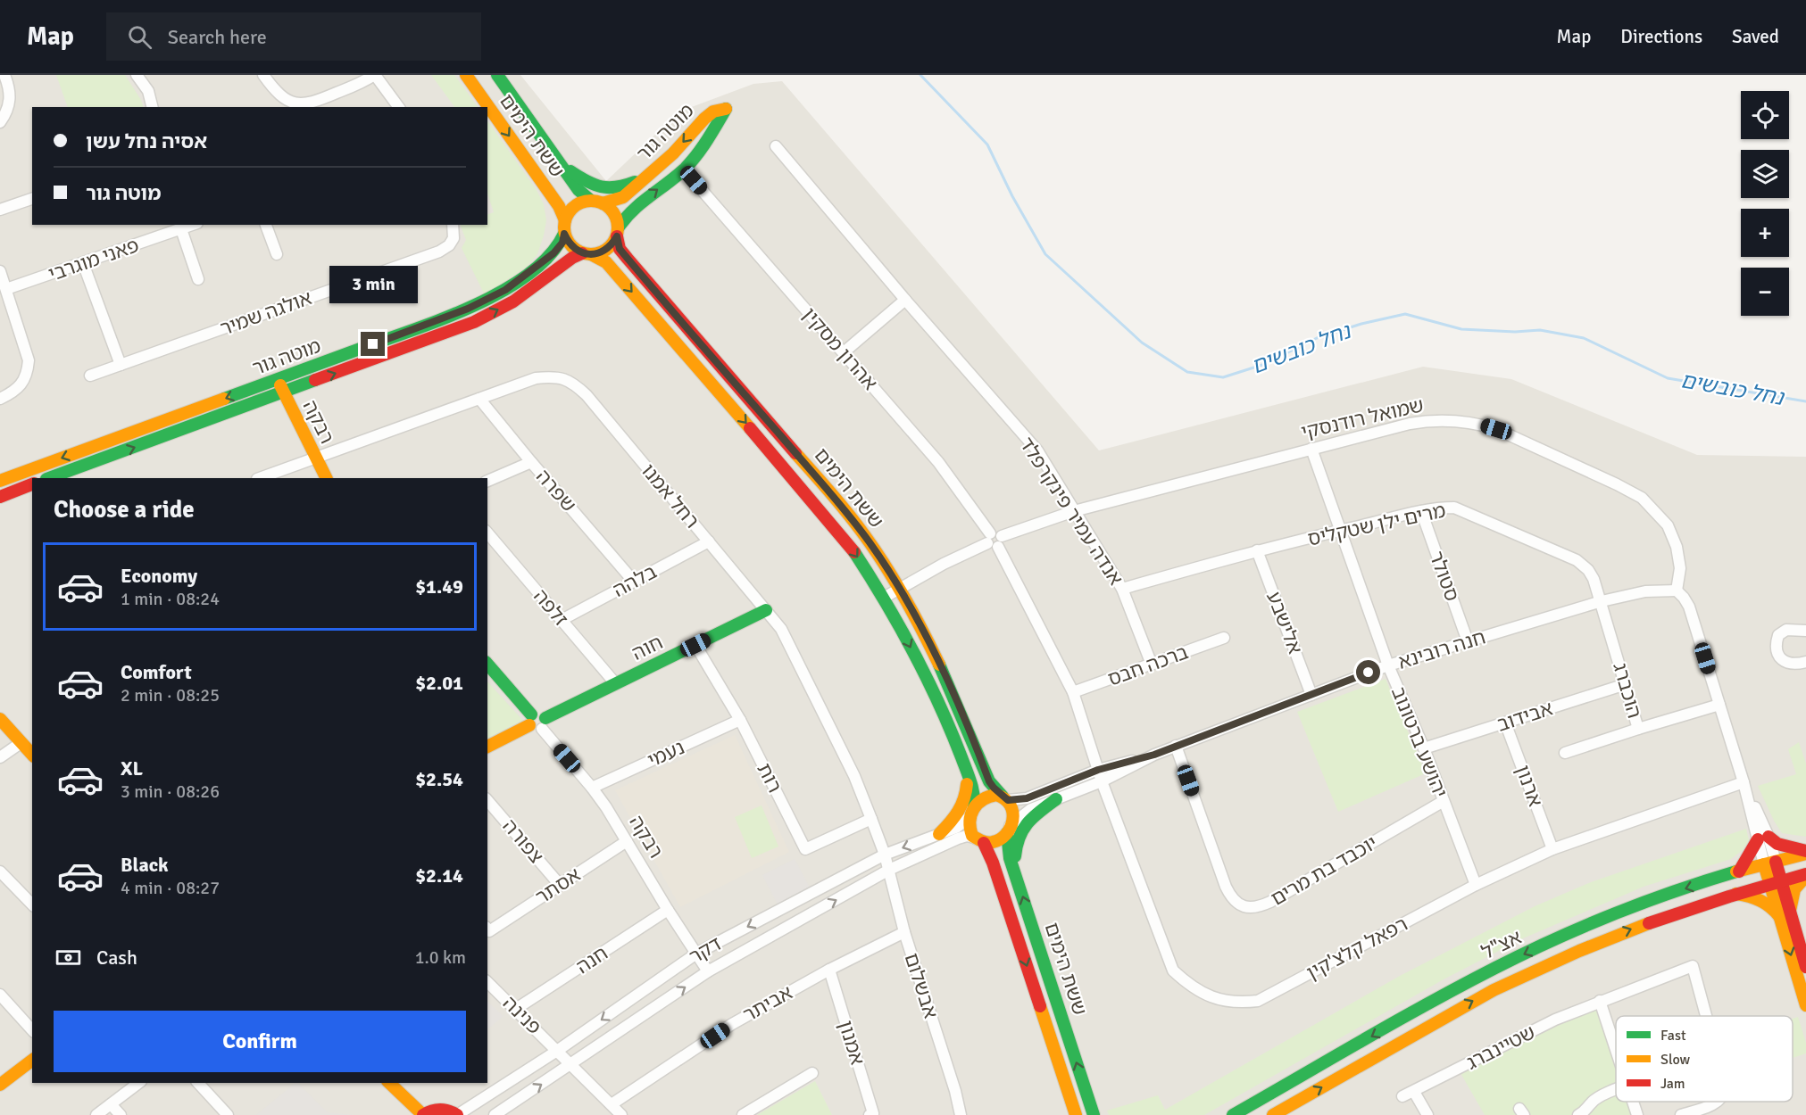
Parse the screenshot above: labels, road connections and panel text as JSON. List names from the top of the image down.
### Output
{
  "streets": {
    "main road": [
      "מוטה גור",
      "ששת הימים",
      "רבקה",
      "חוה",
      "אצ\"ל"
    ],
    "street": [
      "פאני מוגרבי",
      "אולגה שמיר",
      "אהרון מסקין",
      "שמואל רודנסקי",
      "שפרה",
      "רחל אמנו",
      "אנדה עמיר פינקרפלד",
      "מרים ילן שטקליס",
      "סטולר",
      "בלהה",
      "זלפה",
      "אלישבע",
      "חנה רובינא",
      "ברכה חבס",
      "הוכברג",
      "אבידוב",
      "יהושע ברטונוב",
      "נעמי",
      "רות",
      "ארנון",
      "צפורה",
      "יוכבד בת מרים",
      "אסתר",
      "רפאל קלצ'קין",
      "דקר",
      "חנה",
      "אבשלום",
      "אביתר",
      "פנינה",
      "אמנון",
      "שטיינברג"
    ]
  },
  "crossings": [
    ["מוטה גור", "ששת הימים"],
    ["מוטה גור", "אהרון מסקין"],
    ["מוטה גור", "רבקה"],
    ["ששת הימים", "שמואל רודנסקי"],
    ["ששת הימים", "חנה רובינא"],
    ["ששת הימים", "דקר"],
    ["אהרון מסקין", "שמואל רודנסקי"],
    ["אהרון מסקין", "חנה רובינא"],
    ["אהרון מסקין", "ברכה חבס"],
    ["אהרון מסקין", "רפאל קלצ'קין"],
    ["שמואל רודנסקי", "אנדה עמיר פינקרפלד"],
    ["שמואל רודנסקי", "חנה רובינא"],
    ["שמואל רודנסקי", "יהושע ברטונוב"],
    ["רבקה", "רחל אמנו"],
    ["רבקה", "חוה"],
    ["רבקה", "נעמי"],
    ["רבקה", "אסתר"],
    ["רבקה", "דקר"],
    ["רבקה", "חנה"],
    ["שפרה", "רחל אמנו"],
    ["שפרה", "בלהה"],
    ["רחל אמנו", "בלהה"],
    ["רחל אמנו", "חוה"],
    ["רחל אמנו", "רות"],
    ["רחל אמנו", "דקר"],
    ["רחל אמנו", "אבשלום"],
    ["אנדה עמיר פינקרפלד", "מרים ילן שטקליס"],
    ["אנדה עמיר פינקרפלד", "ברכה חבס"],
    ["מרים ילן שטקליס", "סטולר"],
    ["מרים ילן שטקליס", "אלישבע"],
    ["מרים ילן שטקליס", "חנה רובינא"],
    ["מרים ילן שטקליס", "הוכברג"],
    ["מרים ילן שטקליס", "יהושע ברטונוב"],
    ["סטולר", "חנה רובינא"],
    ["בלהה", "זלפה"],
    ["זלפה", "חוה"],
    ["אלישבע", "חנה רובינא"],
    ["חוה", "רות"],
    ["חנה רובינא", "הוכברג"],
    ["חנה רובינא", "יהושע ברטונוב"],
    ["חנה רובינא", "יוכבד בת מרים"],
    ["חנה רובינא", "רפאל קלצ'קין"],
    ["חנה רובינא", "דקר"],
    ["הוכברג", "אבידוב"],
    ["אבידוב", "יהושע ברטונוב"],
    ["אבידוב", "ארנון"],
    ["יהושע ברטונוב", "יוכבד בת מרים"],
    ["יהושע ברטונוב", "רפאל קלצ'קין"],
    ["נעמי", "רות"],
    ["ארנון", "רפאל קלצ'קין"],
    ["צפורה", "אסתר"],
    ["דקר", "אבשלום"],
    ["דקר", "פנינה"],
    ["חנה", "פנינה"],
    ["אבשלום", "אביתר"],
    ["אביתר", "פנינה"],
    ["אביתר", "אמנון"]
  ],
  "water": ["נחל כובשים"],
  "legend": ["Fast", "Slow", "Jam"],
  "page": {
    "header": "Map",
    "search": "Search here",
    "nav": ["Map", "Directions", "Saved"],
    "map_buttons": ["+", "−"],
    "banner": ["אסיה נחל עשן", "מוטה גור"],
    "bubble": "3 min",
    "heading": "Choose a ride",
    "list": [
      {
        "name": "Economy",
        "note": "1 min · 08:24",
        "value": "$1.49"
      },
      {
        "name": "Comfort",
        "note": "2 min · 08:25",
        "value": "$2.01"
      },
      {
        "name": "XL",
        "note": "3 min · 08:26",
        "value": "$2.54"
      },
      {
        "name": "Black",
        "note": "4 min · 08:27",
        "value": "$2.14"
      }
    ],
    "pay": ["Cash", "1.0 km"],
    "buttons": "Confirm"
  }
}
